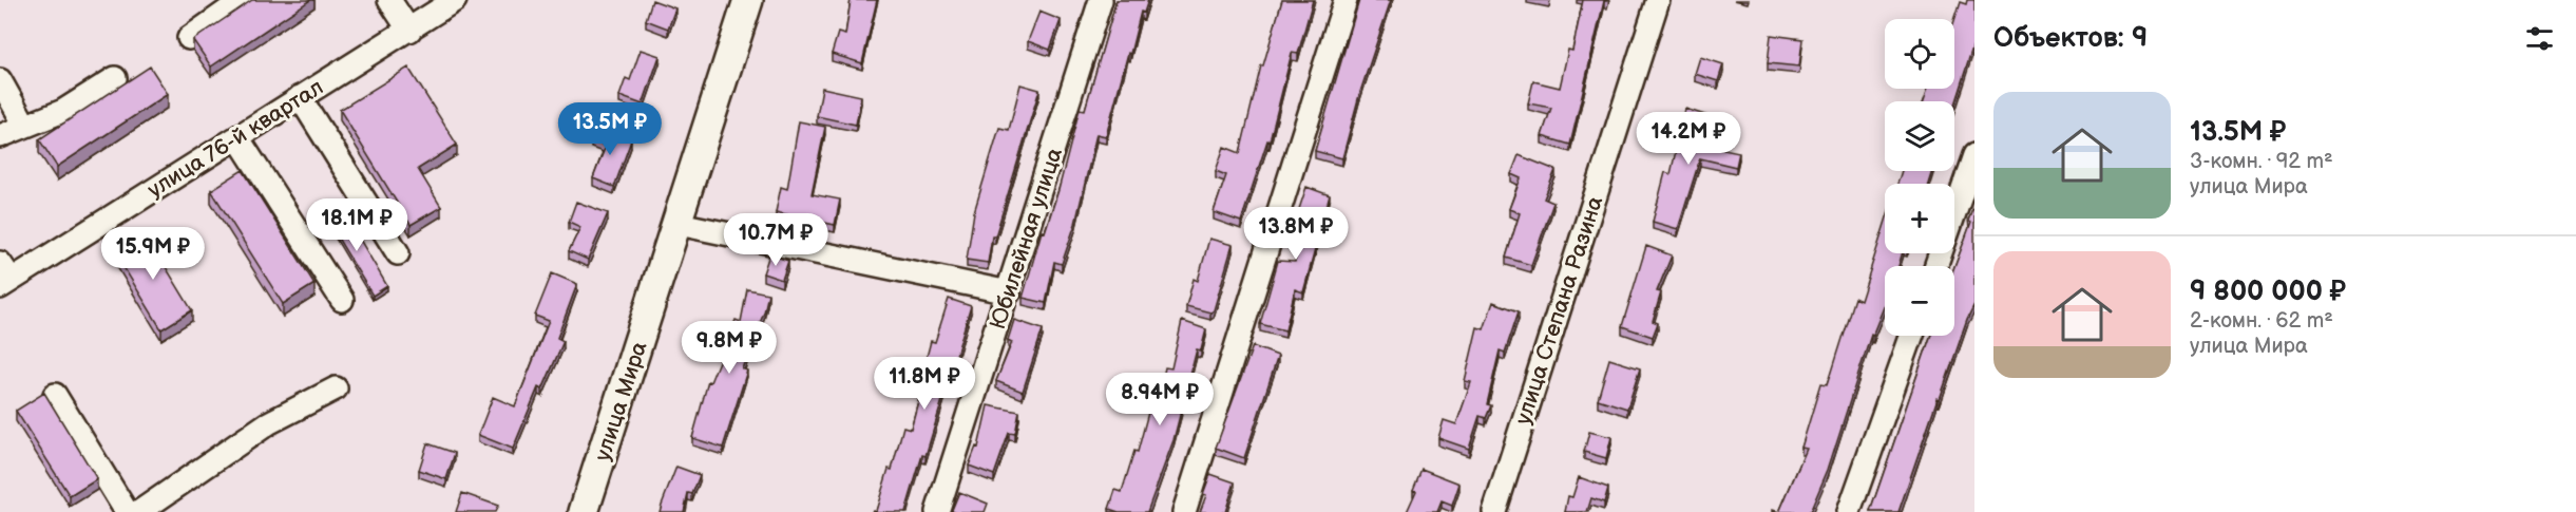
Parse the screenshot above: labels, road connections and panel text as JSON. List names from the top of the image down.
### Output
{
  "streets": {
    "main road": ["улица Мира"],
    "street": ["улица 76-й квартал", "Юбилейная улица", "улица Степана Разина"]
  },
  "page": {
    "heading": "Объектов: 9",
    "map_buttons": ["+", "−"],
    "list": [
      {
        "name": "13.5M ₽",
        "note": "3-комн. · 92 m² · улица Мира"
      },
      {
        "name": "9 800 000 ₽",
        "note": "2-комн. · 62 m² · улица Мира"
      }
    ],
    "price": [
      "13.5M ₽",
      "14.2M ₽",
      "18.1M ₽",
      "13.8M ₽",
      "10.7M ₽",
      "15.9M ₽",
      "9.8M ₽",
      "11.8M ₽",
      "8.94M ₽"
    ]
  }
}
